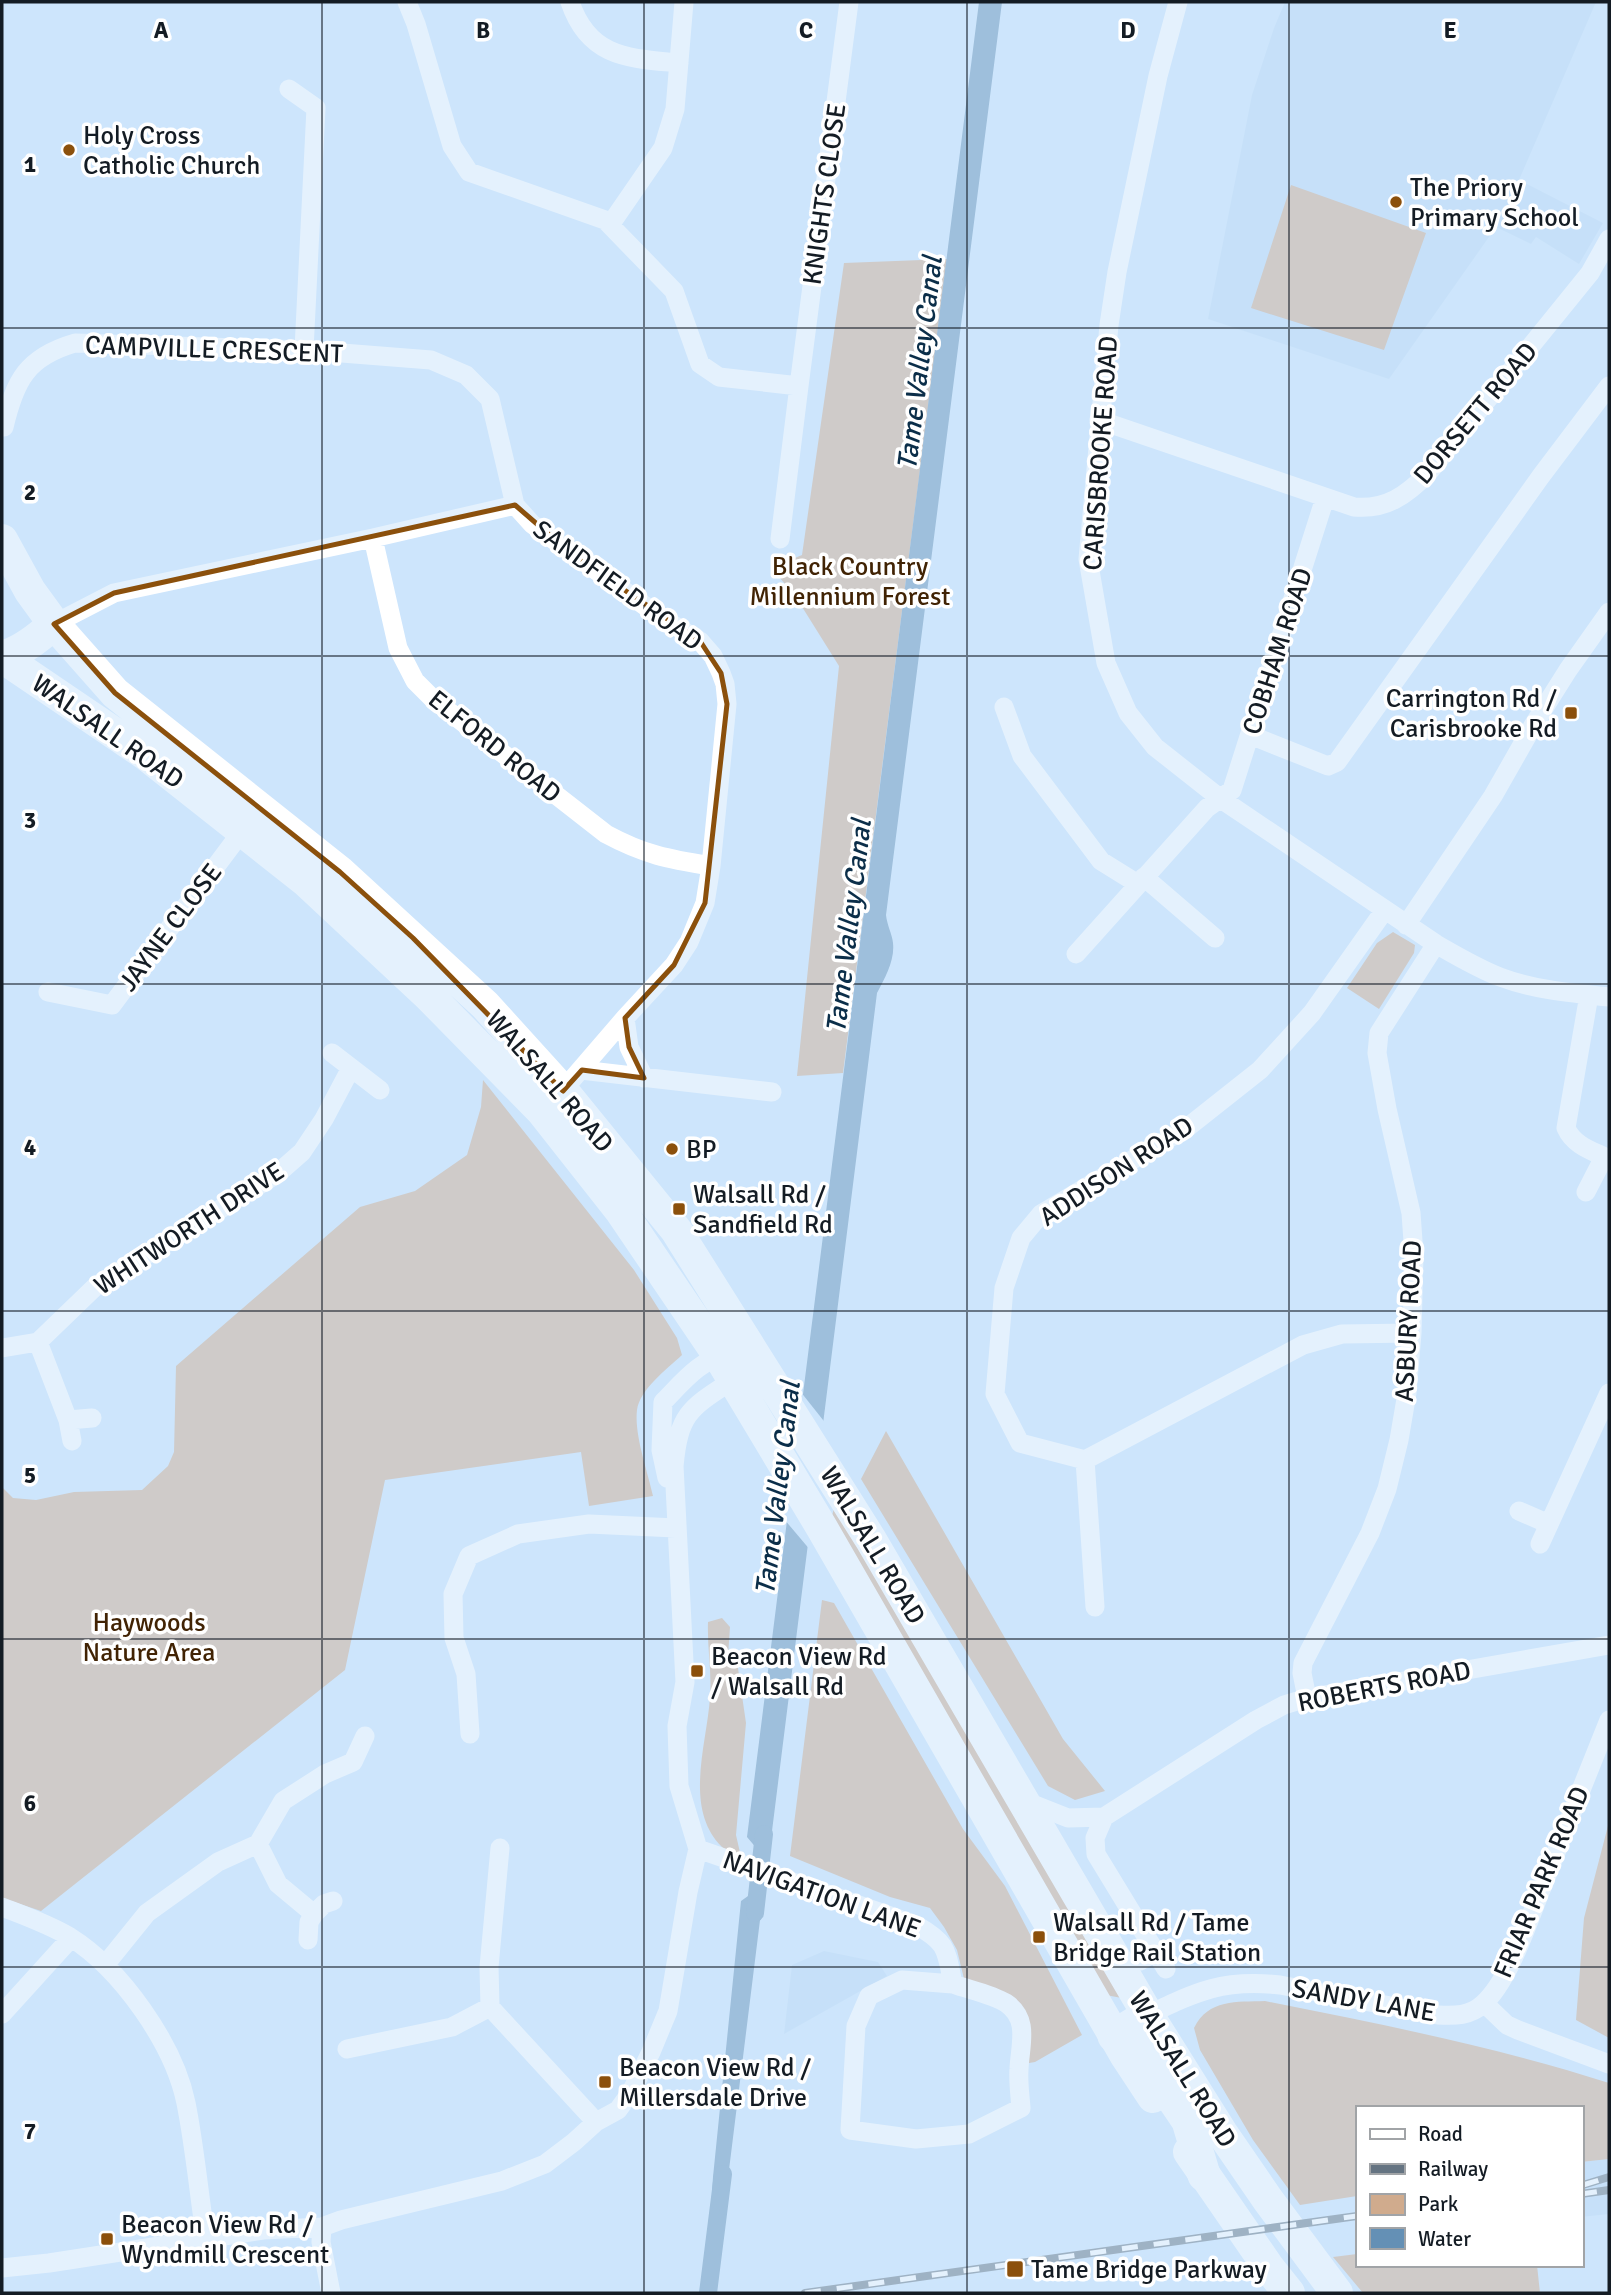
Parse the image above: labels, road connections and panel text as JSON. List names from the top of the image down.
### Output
{
  "streets": {
    "main road": ["WALSALL ROAD"],
    "street": [
      "KNIGHTS CLOSE",
      "CAMPVILLE CRESCENT",
      "DORSETT ROAD",
      "CARISBROOKE ROAD",
      "SANDFIELD ROAD",
      "COBHAM ROAD",
      "ELFORD ROAD",
      "JAYNE CLOSE",
      "ADDISON ROAD",
      "WHITWORTH DRIVE",
      "ASBURY ROAD",
      "ROBERTS ROAD",
      "FRIAR PARK ROAD",
      "NAVIGATION LANE",
      "SANDY LANE"
    ]
  },
  "crossings": [
    ["CAMPVILLE CRESCENT", "SANDFIELD ROAD"],
    ["DORSETT ROAD", "CARISBROOKE ROAD"],
    ["DORSETT ROAD", "COBHAM ROAD"],
    ["CARISBROOKE ROAD", "COBHAM ROAD"],
    ["CARISBROOKE ROAD", "ADDISON ROAD"],
    ["CARISBROOKE ROAD", "ASBURY ROAD"],
    ["SANDFIELD ROAD", "WALSALL ROAD"],
    ["SANDFIELD ROAD", "ELFORD ROAD"],
    ["WALSALL ROAD", "JAYNE CLOSE"],
    ["WALSALL ROAD", "SANDY LANE"],
    ["ASBURY ROAD", "ROBERTS ROAD"],
    ["FRIAR PARK ROAD", "SANDY LANE"]
  ],
  "water": ["Tame Valley Canal"],
  "parks": ["Black Country Millennium Forest", "Haywoods Nature Area"],
  "places": {
    "other": ["Holy Cross Catholic Church", "The Priory Primary School", "BP"],
    "transit": [
      "Carrington Rd / Carisbrooke Rd",
      "Walsall Rd / Sandfield Rd",
      "Beacon View Rd / Walsall Rd",
      "Walsall Rd / Tame Bridge Rail Station",
      "Beacon View Rd / Millersdale Drive",
      "Beacon View Rd / Wyndmill Crescent",
      "Tame Bridge Parkway"
    ]
  },
  "legend": [
    "Road",
    "Railway",
    "Park",
    "Water"
  ],
  "grid": {
    "columns": [
      "A",
      "B",
      "C",
      "D",
      "E"
    ],
    "rows": [
      "1",
      "2",
      "3",
      "4",
      "5",
      "6",
      "7"
    ]
  }
}
